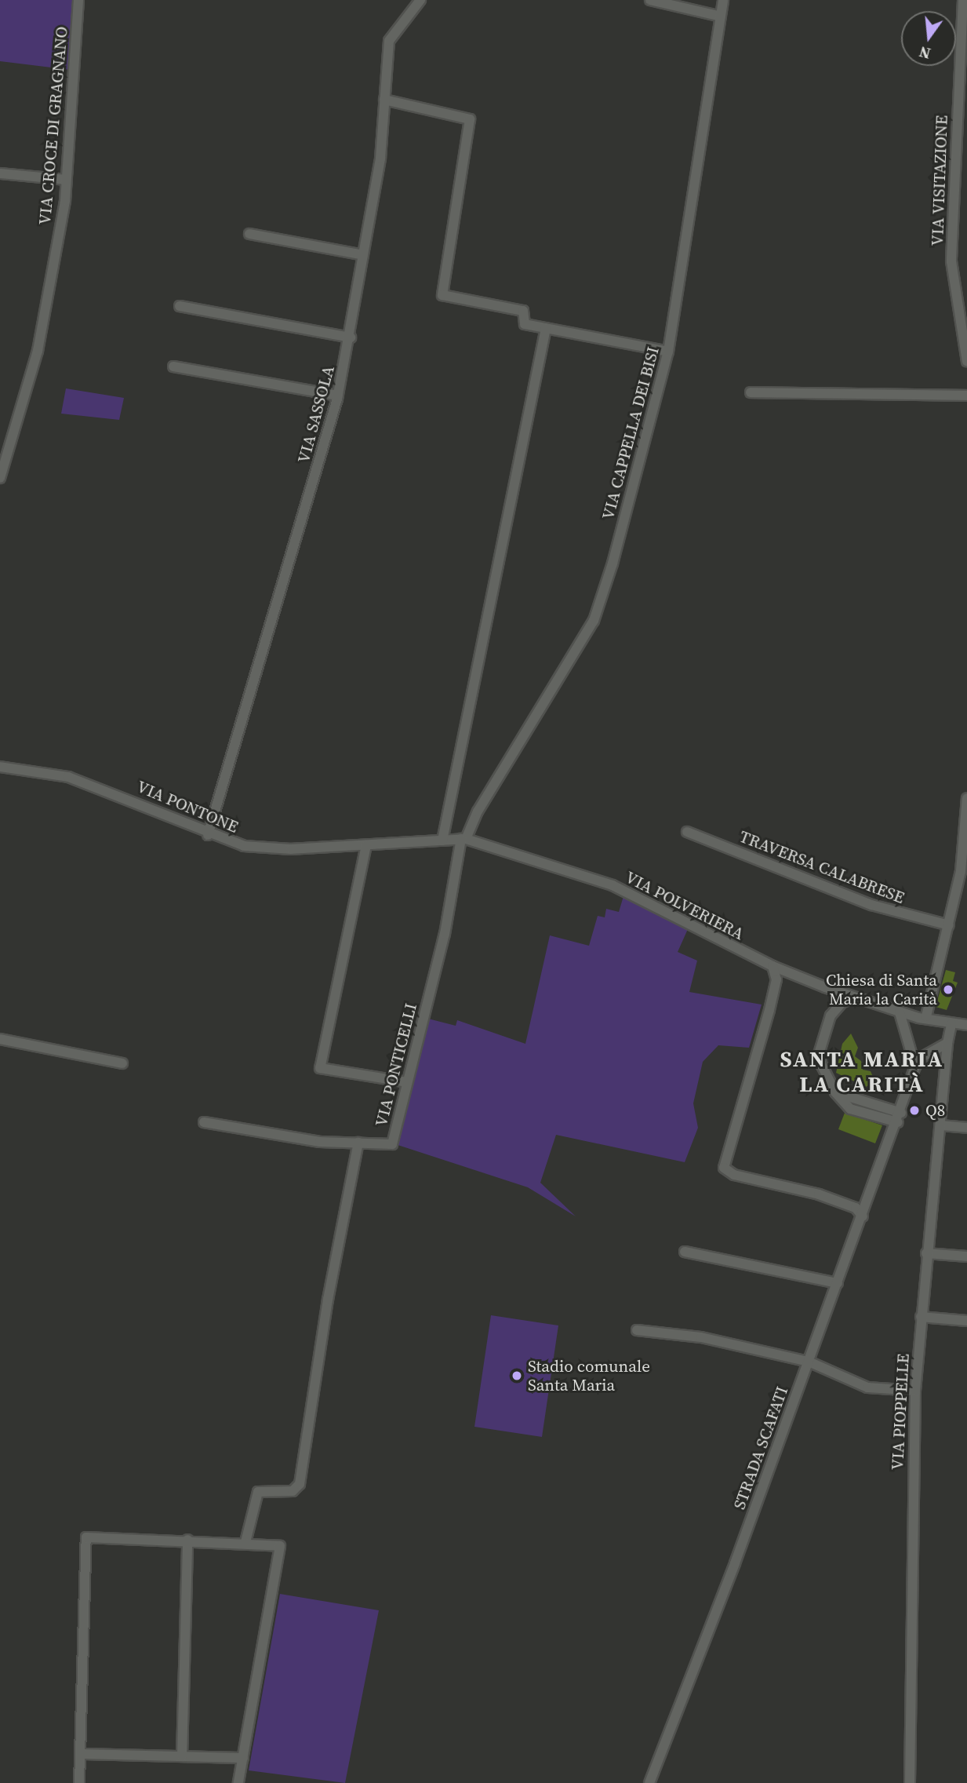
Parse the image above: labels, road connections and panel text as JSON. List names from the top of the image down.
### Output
{
  "streets": {
    "street": [
      "VIA CROCE DI GRAGNANO",
      "VIA VISITAZIONE",
      "VIA SASSOLA",
      "VIA CAPPELLA DEI BISI",
      "VIA PONTONE",
      "TRAVERSA CALABRESE",
      "VIA POLVERIERA",
      "VIA PONTICELLI",
      "VIA PIOPPELLE",
      "STRADA SCAFATI"
    ]
  },
  "crossings": [
    ["VIA SASSOLA", "VIA PONTONE"],
    ["VIA CAPPELLA DEI BISI", "VIA PONTONE"],
    ["VIA CAPPELLA DEI BISI", "VIA POLVERIERA"],
    ["VIA CAPPELLA DEI BISI", "VIA PONTICELLI"],
    ["VIA PONTONE", "VIA POLVERIERA"],
    ["VIA PONTONE", "VIA PONTICELLI"],
    ["VIA POLVERIERA", "VIA PONTICELLI"],
    ["VIA POLVERIERA", "STRADA SCAFATI"]
  ],
  "districts": ["SANTA MARIA LA CARITÀ"],
  "places": ["Chiesa di Santa Maria la Carità", "Q8", "Stadio comunale Santa Maria"],
  "north": "bottom"
}
